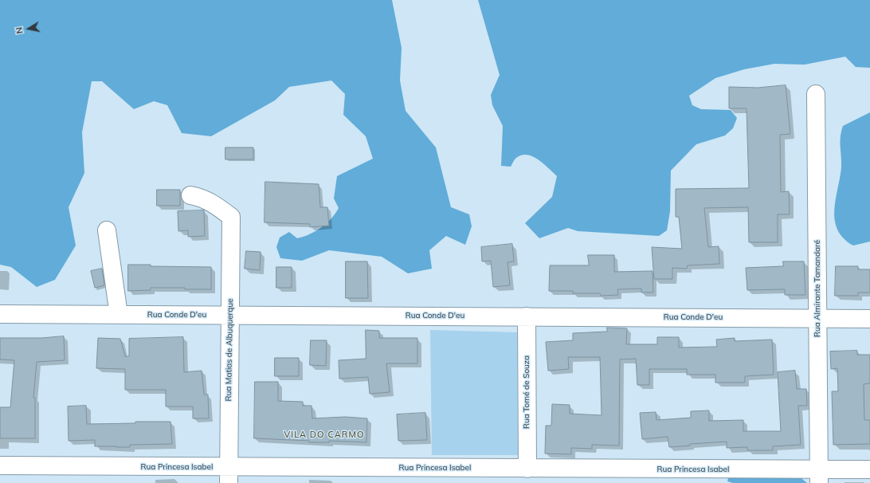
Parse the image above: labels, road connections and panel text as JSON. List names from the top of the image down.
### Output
{
  "streets": {
    "street": [
      "Rua Almirante Tamandaré",
      "Rua Conde D'eu",
      "Rua Matias de Albuquerque",
      "Rua Tomé de Souza",
      "Rua Princesa Isabel"
    ]
  },
  "crossings": [
    ["Rua Almirante Tamandaré", "Rua Conde D'eu"],
    ["Rua Almirante Tamandaré", "Rua Princesa Isabel"],
    ["Rua Conde D'eu", "Rua Matias de Albuquerque"],
    ["Rua Conde D'eu", "Rua Tomé de Souza"],
    ["Rua Matias de Albuquerque", "Rua Princesa Isabel"],
    ["Rua Tomé de Souza", "Rua Princesa Isabel"]
  ],
  "districts": ["VILA DO CARMO"],
  "north": "left"
}
